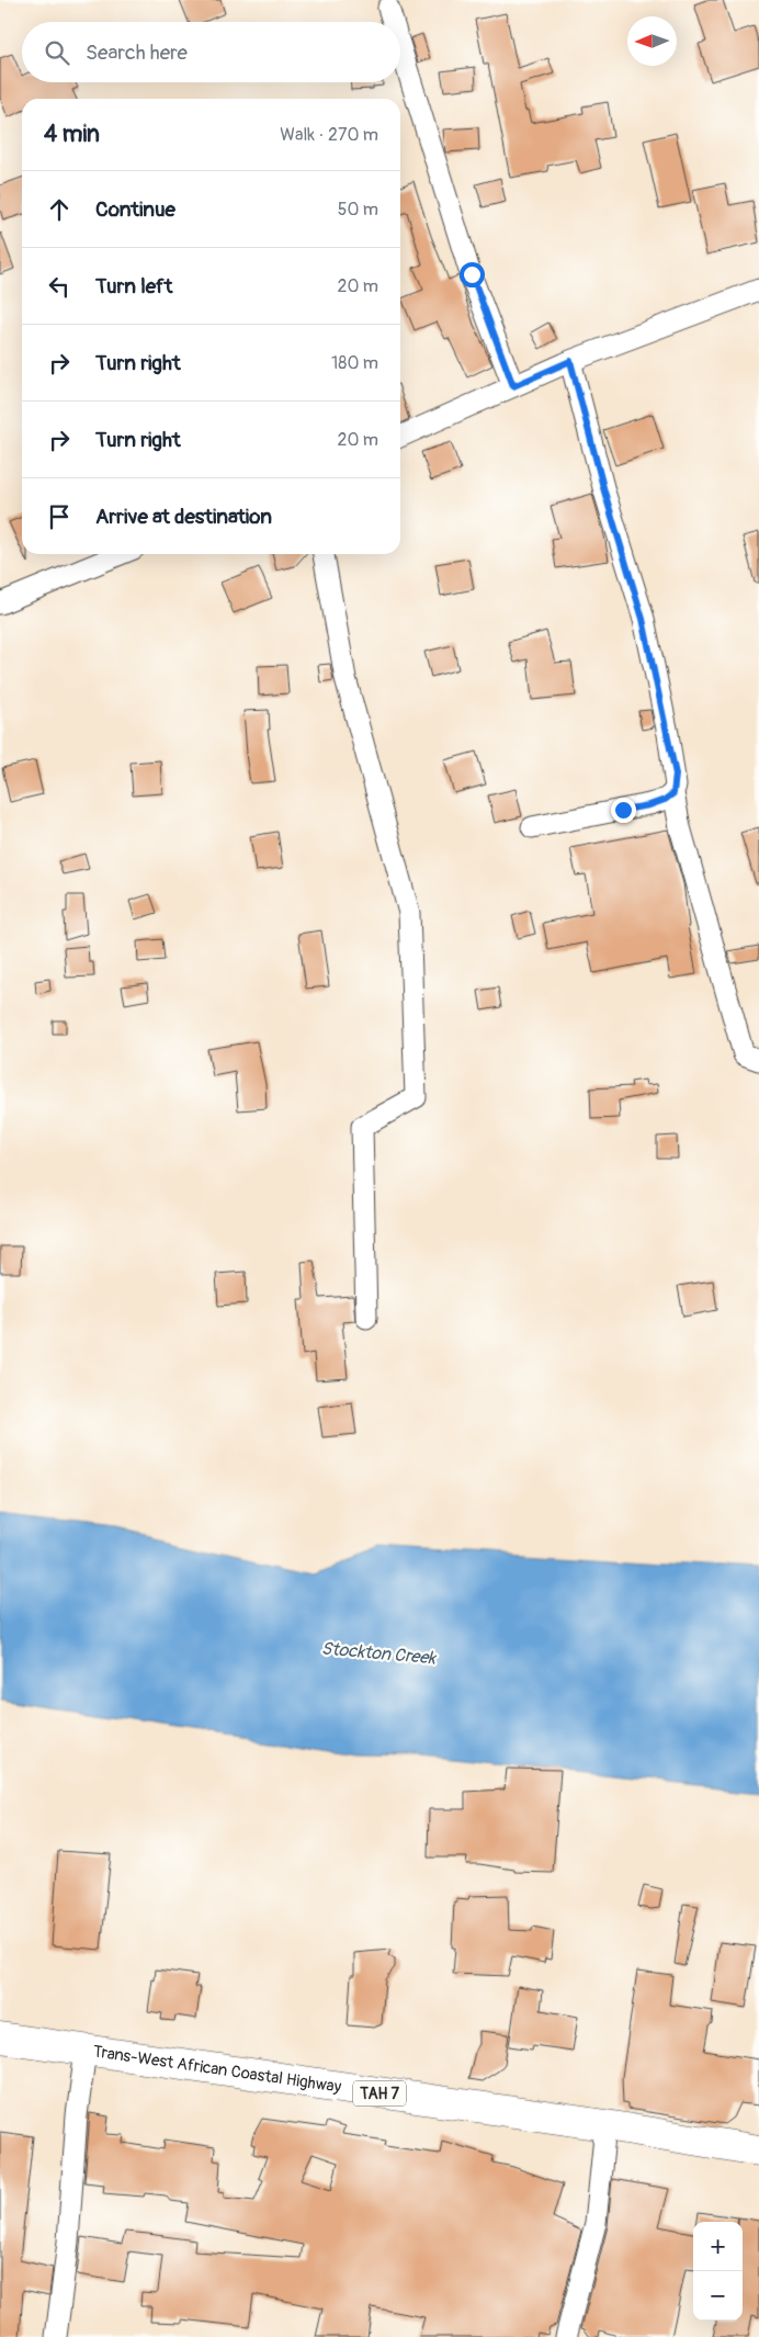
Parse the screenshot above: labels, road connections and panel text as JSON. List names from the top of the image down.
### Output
{
  "streets": {
    "highway": ["Trans-West African Coastal Highway", "TAH 7"]
  },
  "water": ["Stockton Creek"],
  "north": "left",
  "page": {
    "search": "Search here",
    "heading": ["4 min", "Walk · 270 m"],
    "list": [
      ["Continue", "50 m"],
      ["Turn left", "20 m"],
      ["Turn right", "180 m"],
      ["Turn right", "20 m"],
      "Arrive at destination"
    ],
    "map_buttons": ["+", "−"]
  }
}
